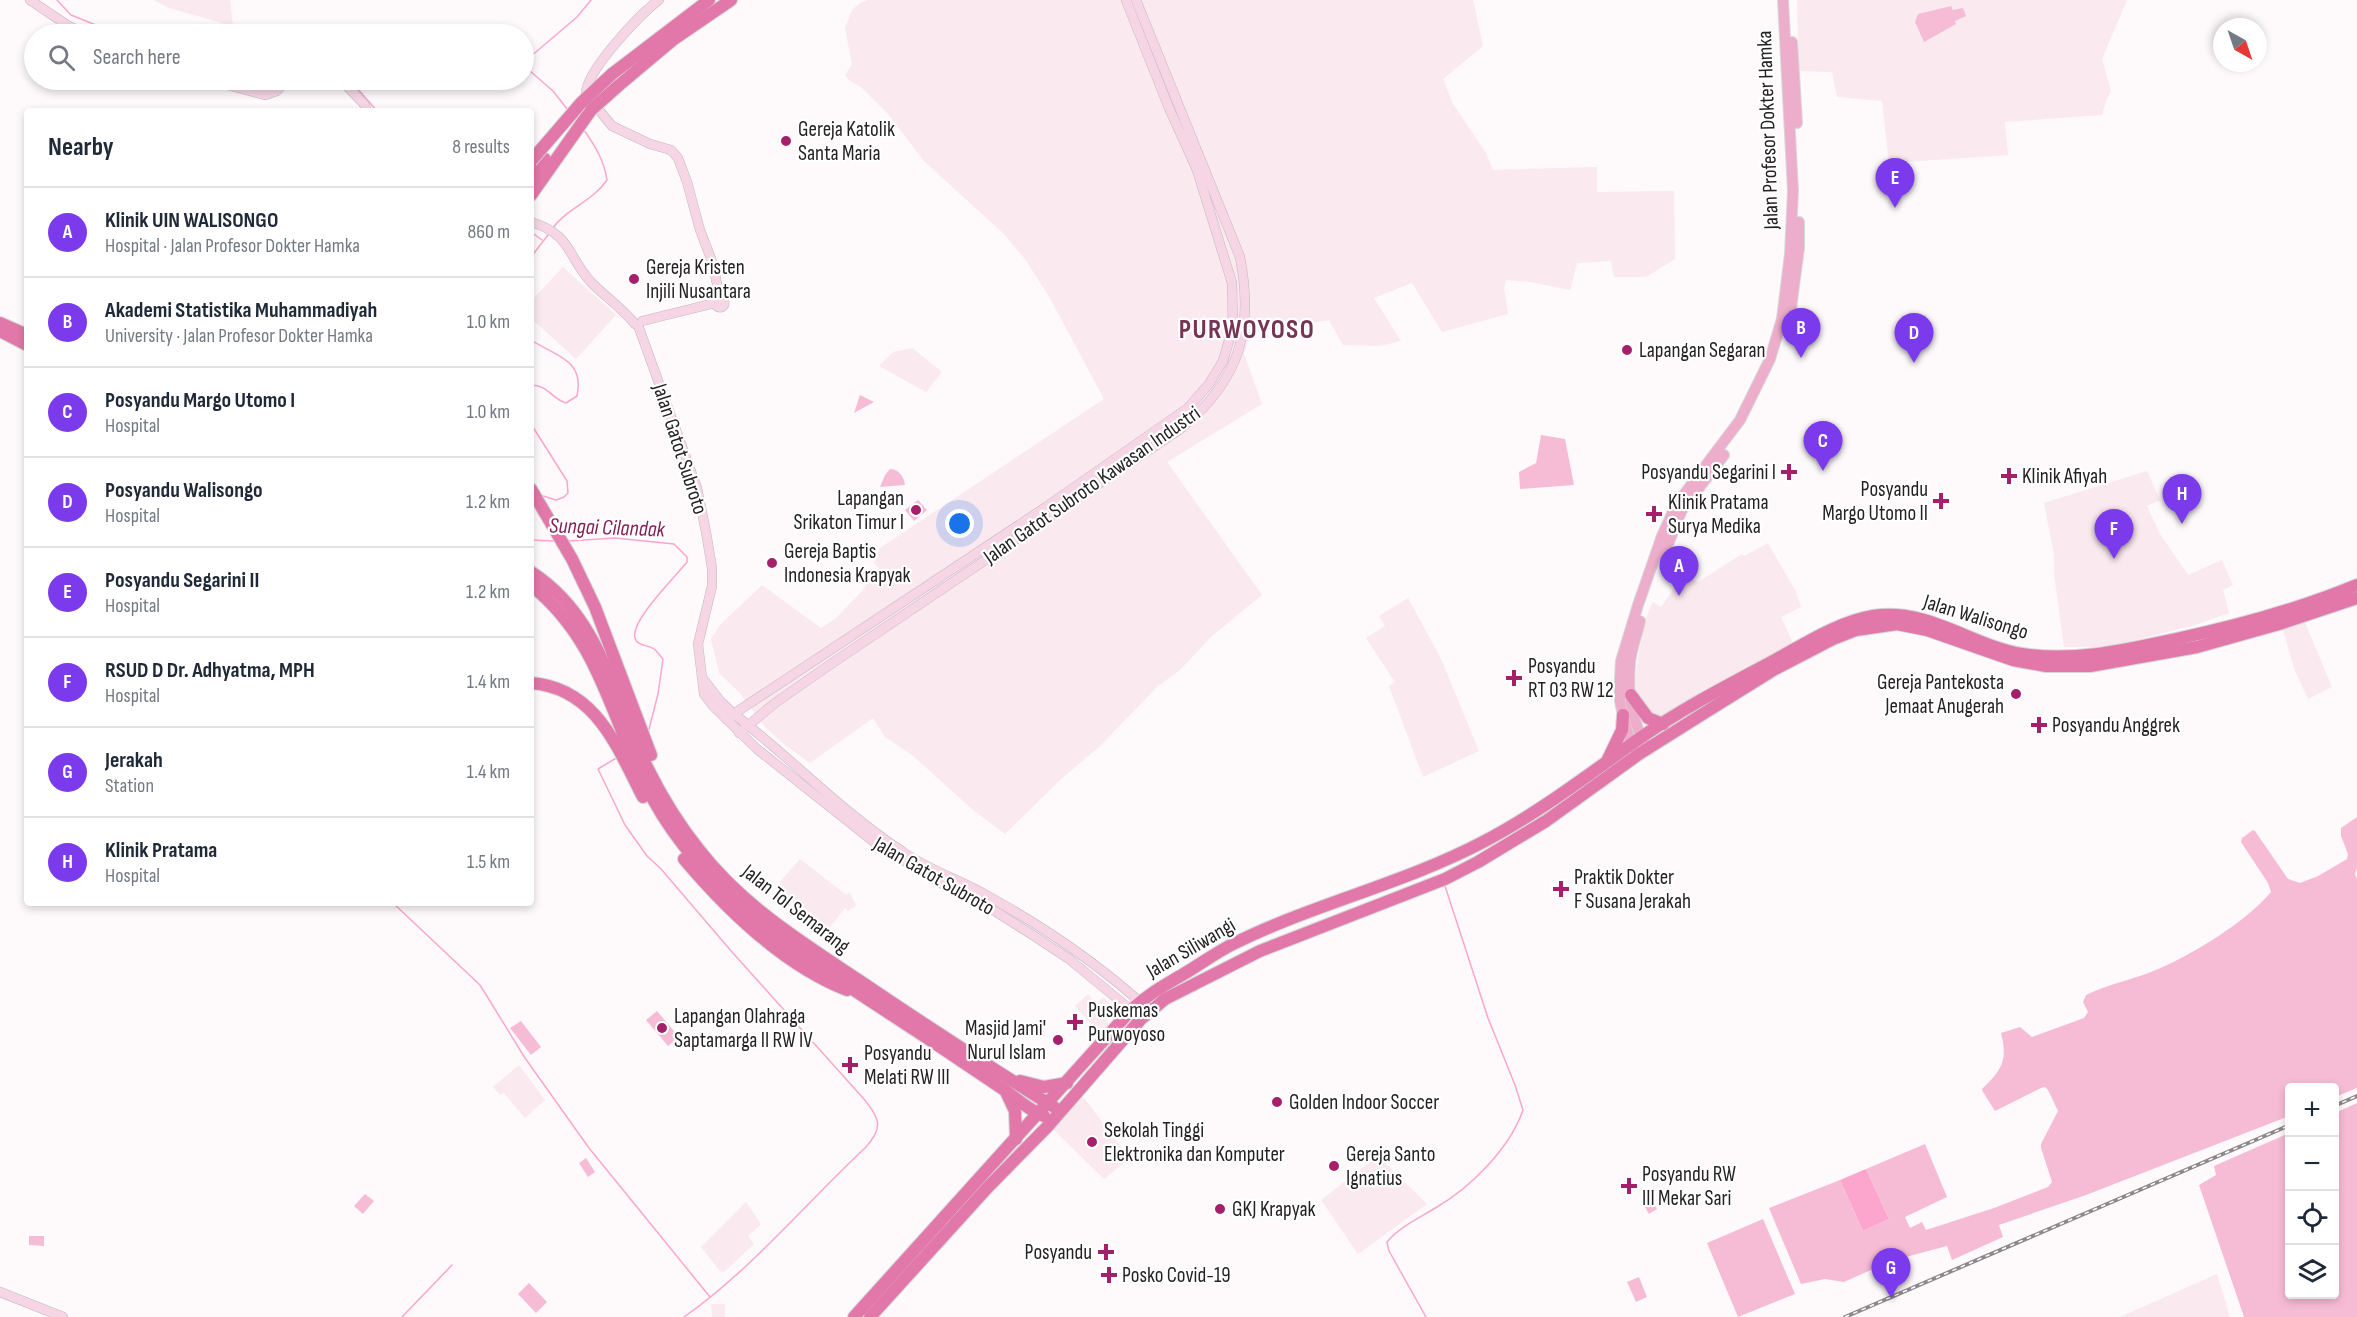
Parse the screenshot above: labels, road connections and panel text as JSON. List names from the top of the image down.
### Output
{
  "streets": {
    "highway": ["Jalan Walisongo", "Jalan Tol Semarang", "Jalan Siliwangi"],
    "main road": ["Jalan Profesor Dokter Hamka"],
    "street": ["Jalan Gatot Subroto", "Jalan Gatot Subroto Kawasan Industri"]
  },
  "crossings": [
    ["Jalan Profesor Dokter Hamka", "Jalan Walisongo"],
    ["Jalan Profesor Dokter Hamka", "Jalan Siliwangi"],
    ["Jalan Gatot Subroto", "Jalan Gatot Subroto Kawasan Industri"],
    ["Jalan Gatot Subroto", "Jalan Siliwangi"],
    ["Jalan Walisongo", "Jalan Siliwangi"],
    ["Jalan Tol Semarang", "Jalan Siliwangi"]
  ],
  "districts": ["PURWOYOSO"],
  "water": ["Sungai Cilandak"],
  "places": {
    "other": [
      "Gereja Katolik Santa Maria",
      "Gereja Kristen Injili Nusantara",
      "Lapangan Segaran",
      "Lapangan Srikaton Timur I",
      "Gereja Baptis Indonesia Krapyak",
      "Gereja Pantekosta Jemaat Anugerah",
      "Lapangan Olahraga Saptamarga II RW IV",
      "Masjid Jami' Nurul Islam",
      "Golden Indoor Soccer",
      "Sekolah Tinggi Elektronika dan Komputer",
      "Gereja Santo Ignatius",
      "GKJ Krapyak"
    ],
    "health": [
      "Posyandu Segarini I",
      "Klinik Afiyah",
      "Posyandu Margo Utomo II",
      "Klinik Pratama Surya Medika",
      "Posyandu RT 03 RW 12",
      "Posyandu Anggrek",
      "Praktik Dokter F Susana Jerakah",
      "Puskemas Purwoyoso",
      "Posyandu Melati RW III",
      "Posyandu RW III Mekar Sari",
      "Posyandu",
      "Posko Covid-19"
    ]
  },
  "north": "bottom right",
  "page": {
    "search": "Search here",
    "heading": ["Nearby", "8 results"],
    "pins": [
      "E",
      "B",
      "D",
      "C",
      "H",
      "F",
      "A",
      "G"
    ],
    "list": [
      {
        "mark": "A",
        "name": "Klinik UIN WALISONGO",
        "note": "Hospital · Jalan Profesor Dokter Hamka",
        "value": "860 m"
      },
      {
        "mark": "B",
        "name": "Akademi Statistika Muhammadiyah",
        "note": "University · Jalan Profesor Dokter Hamka",
        "value": "1.0 km"
      },
      {
        "mark": "C",
        "name": "Posyandu Margo Utomo I",
        "note": "Hospital",
        "value": "1.0 km"
      },
      {
        "mark": "D",
        "name": "Posyandu Walisongo",
        "note": "Hospital",
        "value": "1.2 km"
      },
      {
        "mark": "E",
        "name": "Posyandu Segarini II",
        "note": "Hospital",
        "value": "1.2 km"
      },
      {
        "mark": "F",
        "name": "RSUD D Dr. Adhyatma, MPH",
        "note": "Hospital",
        "value": "1.4 km"
      },
      {
        "mark": "G",
        "name": "Jerakah",
        "note": "Station",
        "value": "1.4 km"
      },
      {
        "mark": "H",
        "name": "Klinik Pratama",
        "note": "Hospital",
        "value": "1.5 km"
      }
    ],
    "map_buttons": ["+", "−"]
  }
}
